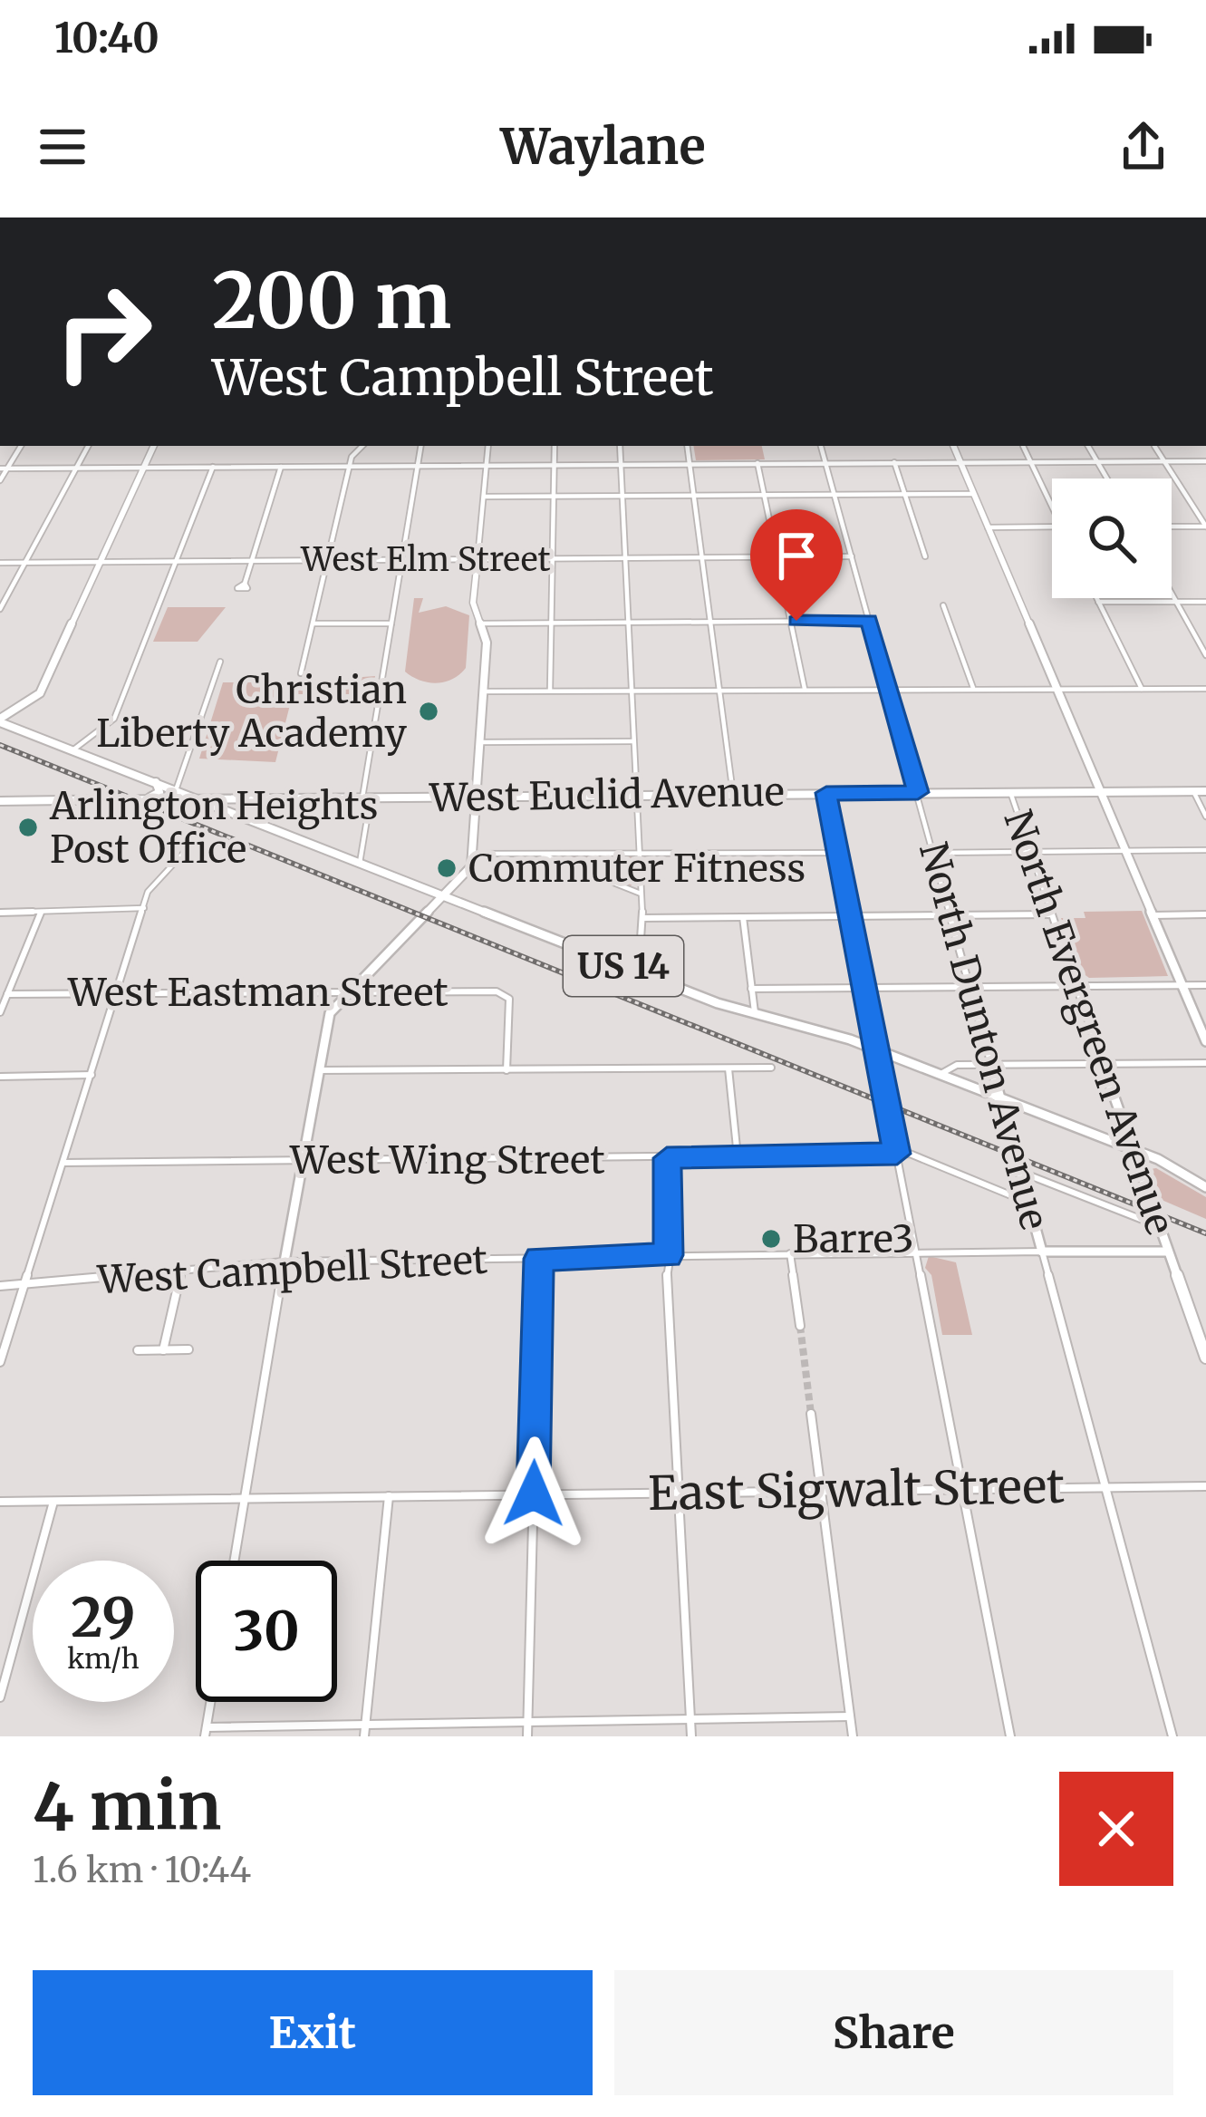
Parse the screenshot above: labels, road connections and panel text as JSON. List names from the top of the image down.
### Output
{
  "streets": {
    "street": [
      "West Elm Street",
      "West Euclid Avenue",
      "US 14",
      "West Eastman Street",
      "North Evergreen Avenue",
      "North Dunton Avenue",
      "West Wing Street",
      "West Campbell Street",
      "East Sigwalt Street"
    ]
  },
  "crossings": [
    ["West Elm Street", "North Dunton Avenue"],
    ["West Euclid Avenue", "US 14"],
    ["West Euclid Avenue", "North Evergreen Avenue"],
    ["West Euclid Avenue", "North Dunton Avenue"],
    ["US 14", "North Evergreen Avenue"],
    ["US 14", "North Dunton Avenue"],
    ["North Dunton Avenue", "West Wing Street"],
    ["North Dunton Avenue", "West Campbell Street"]
  ],
  "places": [
    "Christian Liberty Academy",
    "Arlington Heights Post Office",
    "Commuter Fitness",
    "Barre3"
  ],
  "page": {
    "status": "10:40",
    "header": "Waylane",
    "turn": ["200 m", "West Campbell Street"],
    "speed": "29 km/h",
    "limit": "30",
    "heading": ["4 min", "1.6 km · 10:44"],
    "buttons": ["Exit", "Share"]
  }
}
